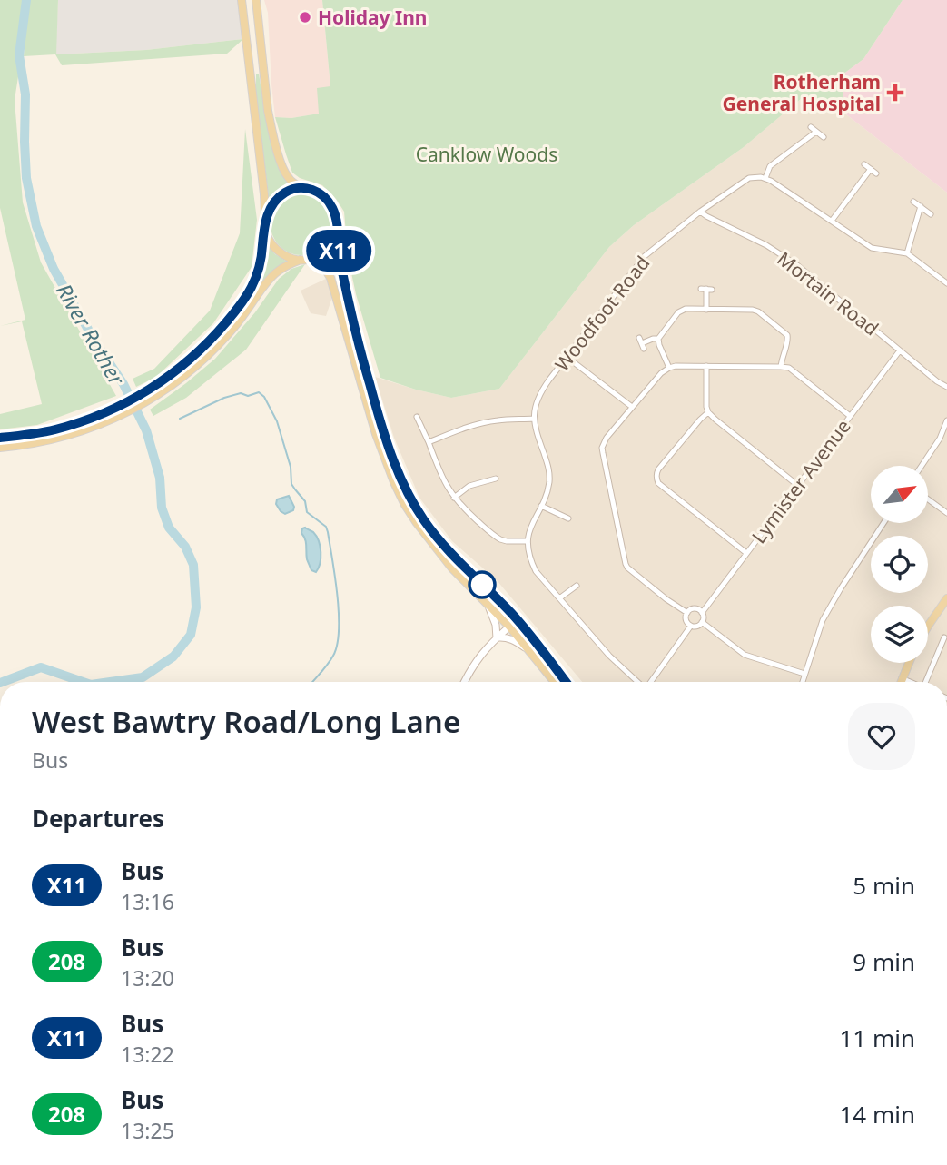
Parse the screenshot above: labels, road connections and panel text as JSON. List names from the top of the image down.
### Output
{
  "streets": {
    "street": ["Mortain Road", "Woodfoot Road", "Lymister Avenue"]
  },
  "crossings": [
    ["Mortain Road", "Woodfoot Road"],
    ["Mortain Road", "Lymister Avenue"]
  ],
  "water": ["River Rother"],
  "parks": ["Canklow Woods"],
  "places": {
    "other": ["Holiday Inn"],
    "health": ["Rotherham General Hospital"]
  },
  "lines": ["bus line X11"],
  "north": "top right",
  "page": {
    "on_map": "X11",
    "heading": [
      ["West Bawtry Road/Long Lane", "Bus"],
      "Departures"
    ],
    "list": [
      {
        "mark": "X11",
        "name": "Bus",
        "note": "13:16",
        "value": "5 min"
      },
      {
        "mark": "208",
        "name": "Bus",
        "note": "13:20",
        "value": "9 min"
      },
      {
        "mark": "X11",
        "name": "Bus",
        "note": "13:22",
        "value": "11 min"
      },
      {
        "mark": "208",
        "name": "Bus",
        "note": "13:25",
        "value": "14 min"
      }
    ]
  }
}
